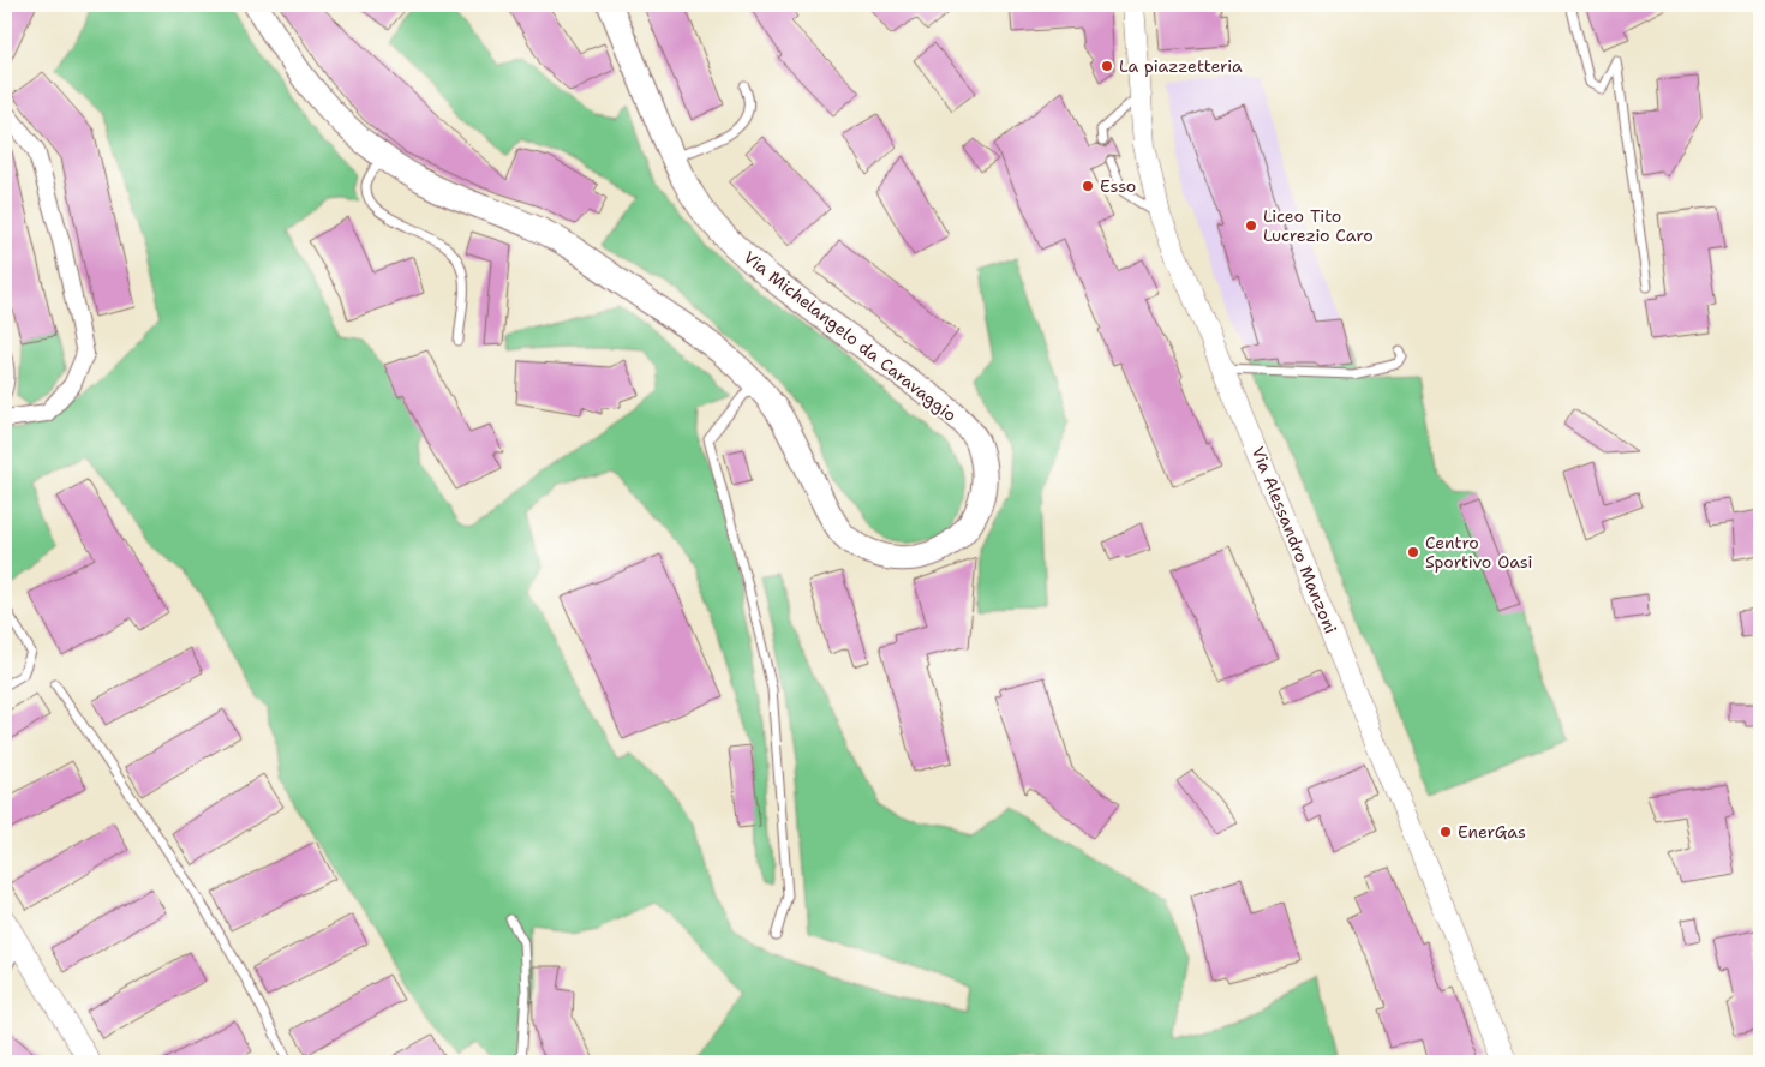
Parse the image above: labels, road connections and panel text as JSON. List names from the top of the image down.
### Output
{
  "streets": {
    "main road": ["Via Michelangelo da Caravaggio"],
    "street": ["Via Alessandro Manzoni"]
  },
  "places": [
    "La piazzetteria",
    "Esso",
    "Liceo Tito Lucrezio Caro",
    "Centro Sportivo Oasi",
    "EnerGas"
  ]
}
